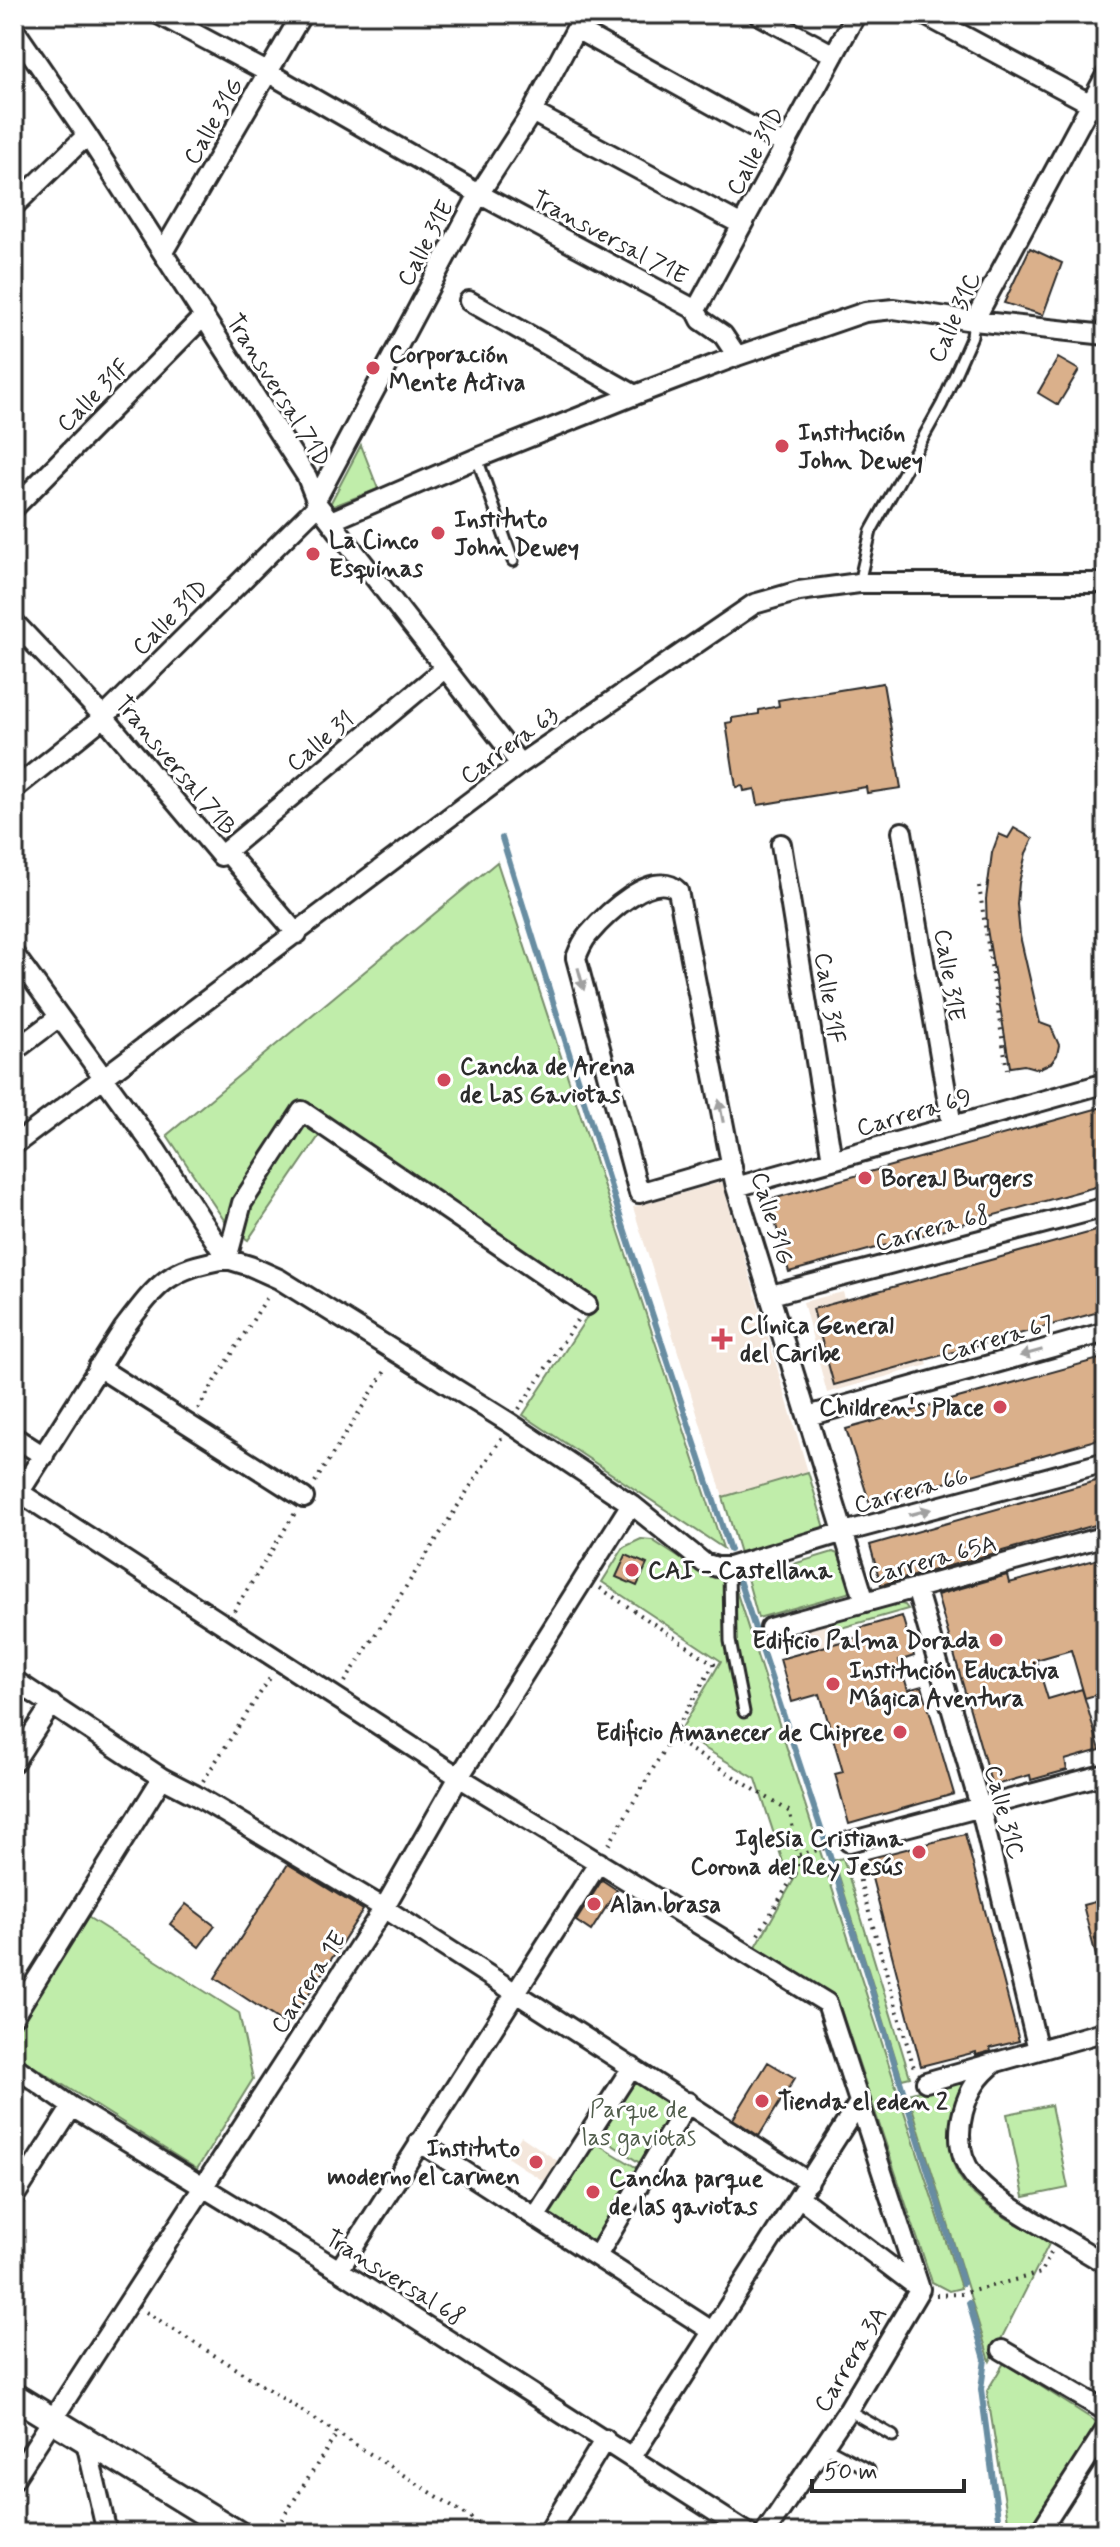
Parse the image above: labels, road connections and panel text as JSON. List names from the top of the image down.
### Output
{
  "streets": {
    "street": [
      "Calle 31G",
      "Calle 31D",
      "Transversal 71E",
      "Calle 31E",
      "Calle 31C",
      "Transversal 71D",
      "Calle 31F",
      "Calle 31",
      "Carrera 63",
      "Transversal 71B",
      "Carrera 69",
      "Carrera 68",
      "Carrera 67",
      "Carrera 66",
      "Carrera 65A",
      "Carrera 1E",
      "Transversal 68",
      "Carrera 3A"
    ]
  },
  "crossings": [
    ["Calle 31G", "Transversal 71E"],
    ["Calle 31G", "Transversal 71D"],
    ["Calle 31G", "Carrera 69"],
    ["Calle 31G", "Carrera 68"],
    ["Calle 31G", "Carrera 67"],
    ["Calle 31G", "Carrera 66"],
    ["Calle 31G", "Carrera 65A"],
    ["Calle 31D", "Transversal 71E"],
    ["Calle 31D", "Calle 31E"],
    ["Calle 31D", "Transversal 71D"],
    ["Calle 31D", "Transversal 71B"],
    ["Transversal 71E", "Calle 31E"],
    ["Calle 31E", "Transversal 71D"],
    ["Calle 31E", "Carrera 69"],
    ["Calle 31C", "Carrera 63"],
    ["Calle 31C", "Carrera 65A"],
    ["Transversal 71D", "Calle 31F"],
    ["Transversal 71D", "Calle 31"],
    ["Transversal 71D", "Carrera 63"],
    ["Calle 31F", "Carrera 69"],
    ["Calle 31", "Transversal 71B"],
    ["Carrera 63", "Transversal 71B"],
    ["Carrera 1E", "Transversal 68"]
  ],
  "one_way": ["Carrera 67", "Carrera 66"],
  "parks": ["Parque de las gaviotas"],
  "places": {
    "other": [
      "Corporación Mente Activa",
      "Institución John Dewey",
      "Instituto John Dewey",
      "La Cinco Esquinas",
      "Cancha de Arena de Las Gaviotas",
      "Boreal Burgers",
      "Children's Place",
      "CAI - Castellana",
      "Edificio Palma Dorada",
      "Institución Educativa Mágica Aventura",
      "Edificio Amanecer de Chipree",
      "Iglesia Cristiana Corona del Rey Jesús",
      "Alan brasa",
      "Tienda el eden 2",
      "Instituto moderno el carmen",
      "Cancha parque de las gaviotas"
    ],
    "health": ["Clínica General del Caribe"]
  },
  "scale_bar": "50 m"
}
